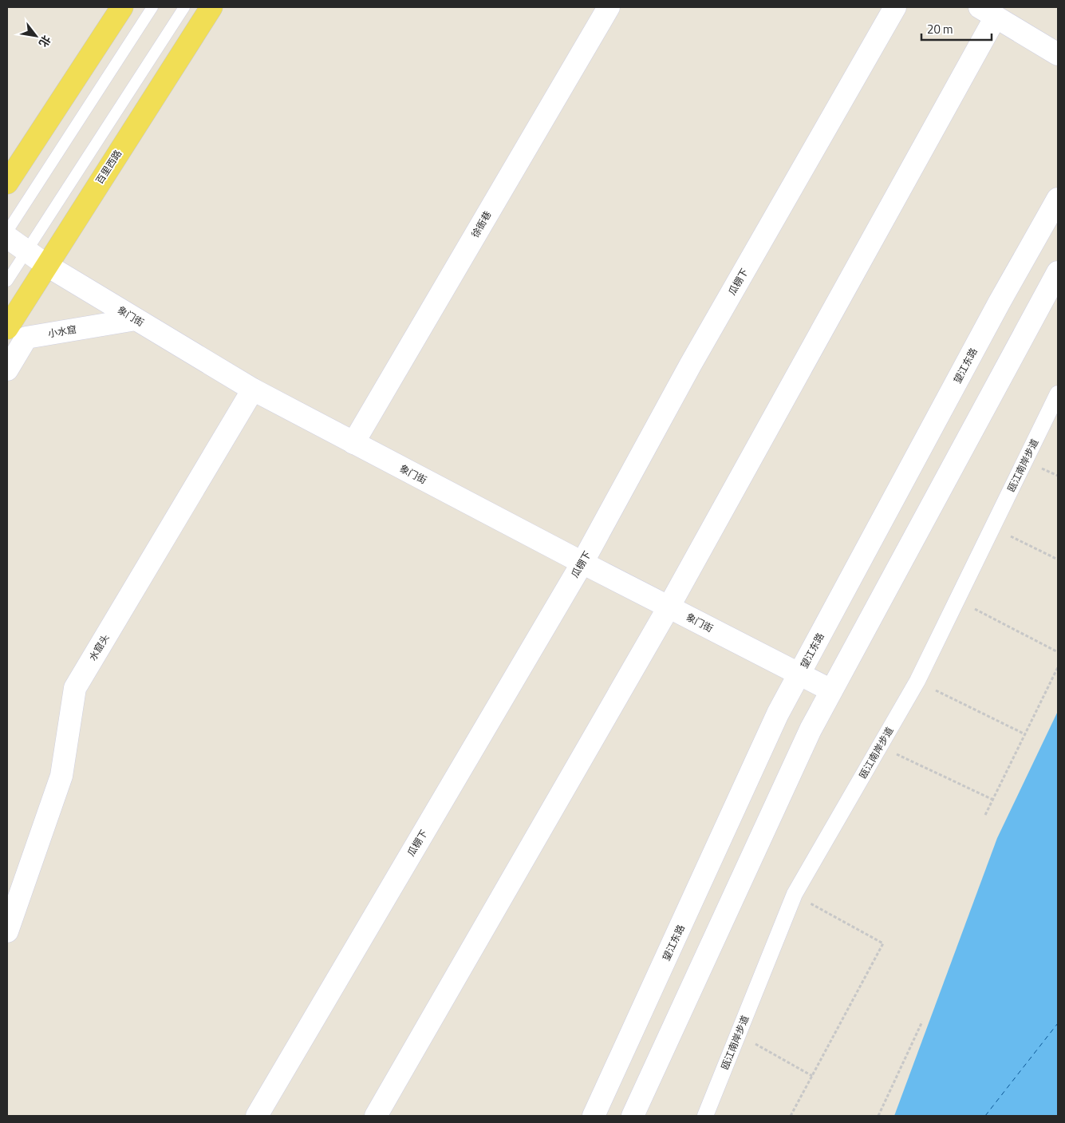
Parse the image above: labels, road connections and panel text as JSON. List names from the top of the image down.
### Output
{
  "streets": {
    "main road": ["百里西路"],
    "street": [
      "徐衙巷",
      "瓜棚下",
      "象门街",
      "小水窟",
      "望江东路",
      "瓯江南岸步道",
      "水窟头"
    ]
  },
  "crossings": [
    ["百里西路", "象门街"],
    ["徐衙巷", "象门街"],
    ["瓜棚下", "象门街"],
    ["象门街", "小水窟"],
    ["象门街", "望江东路"],
    ["象门街", "水窟头"]
  ],
  "scale_bar": "20 m",
  "north": "bottom right"
}
